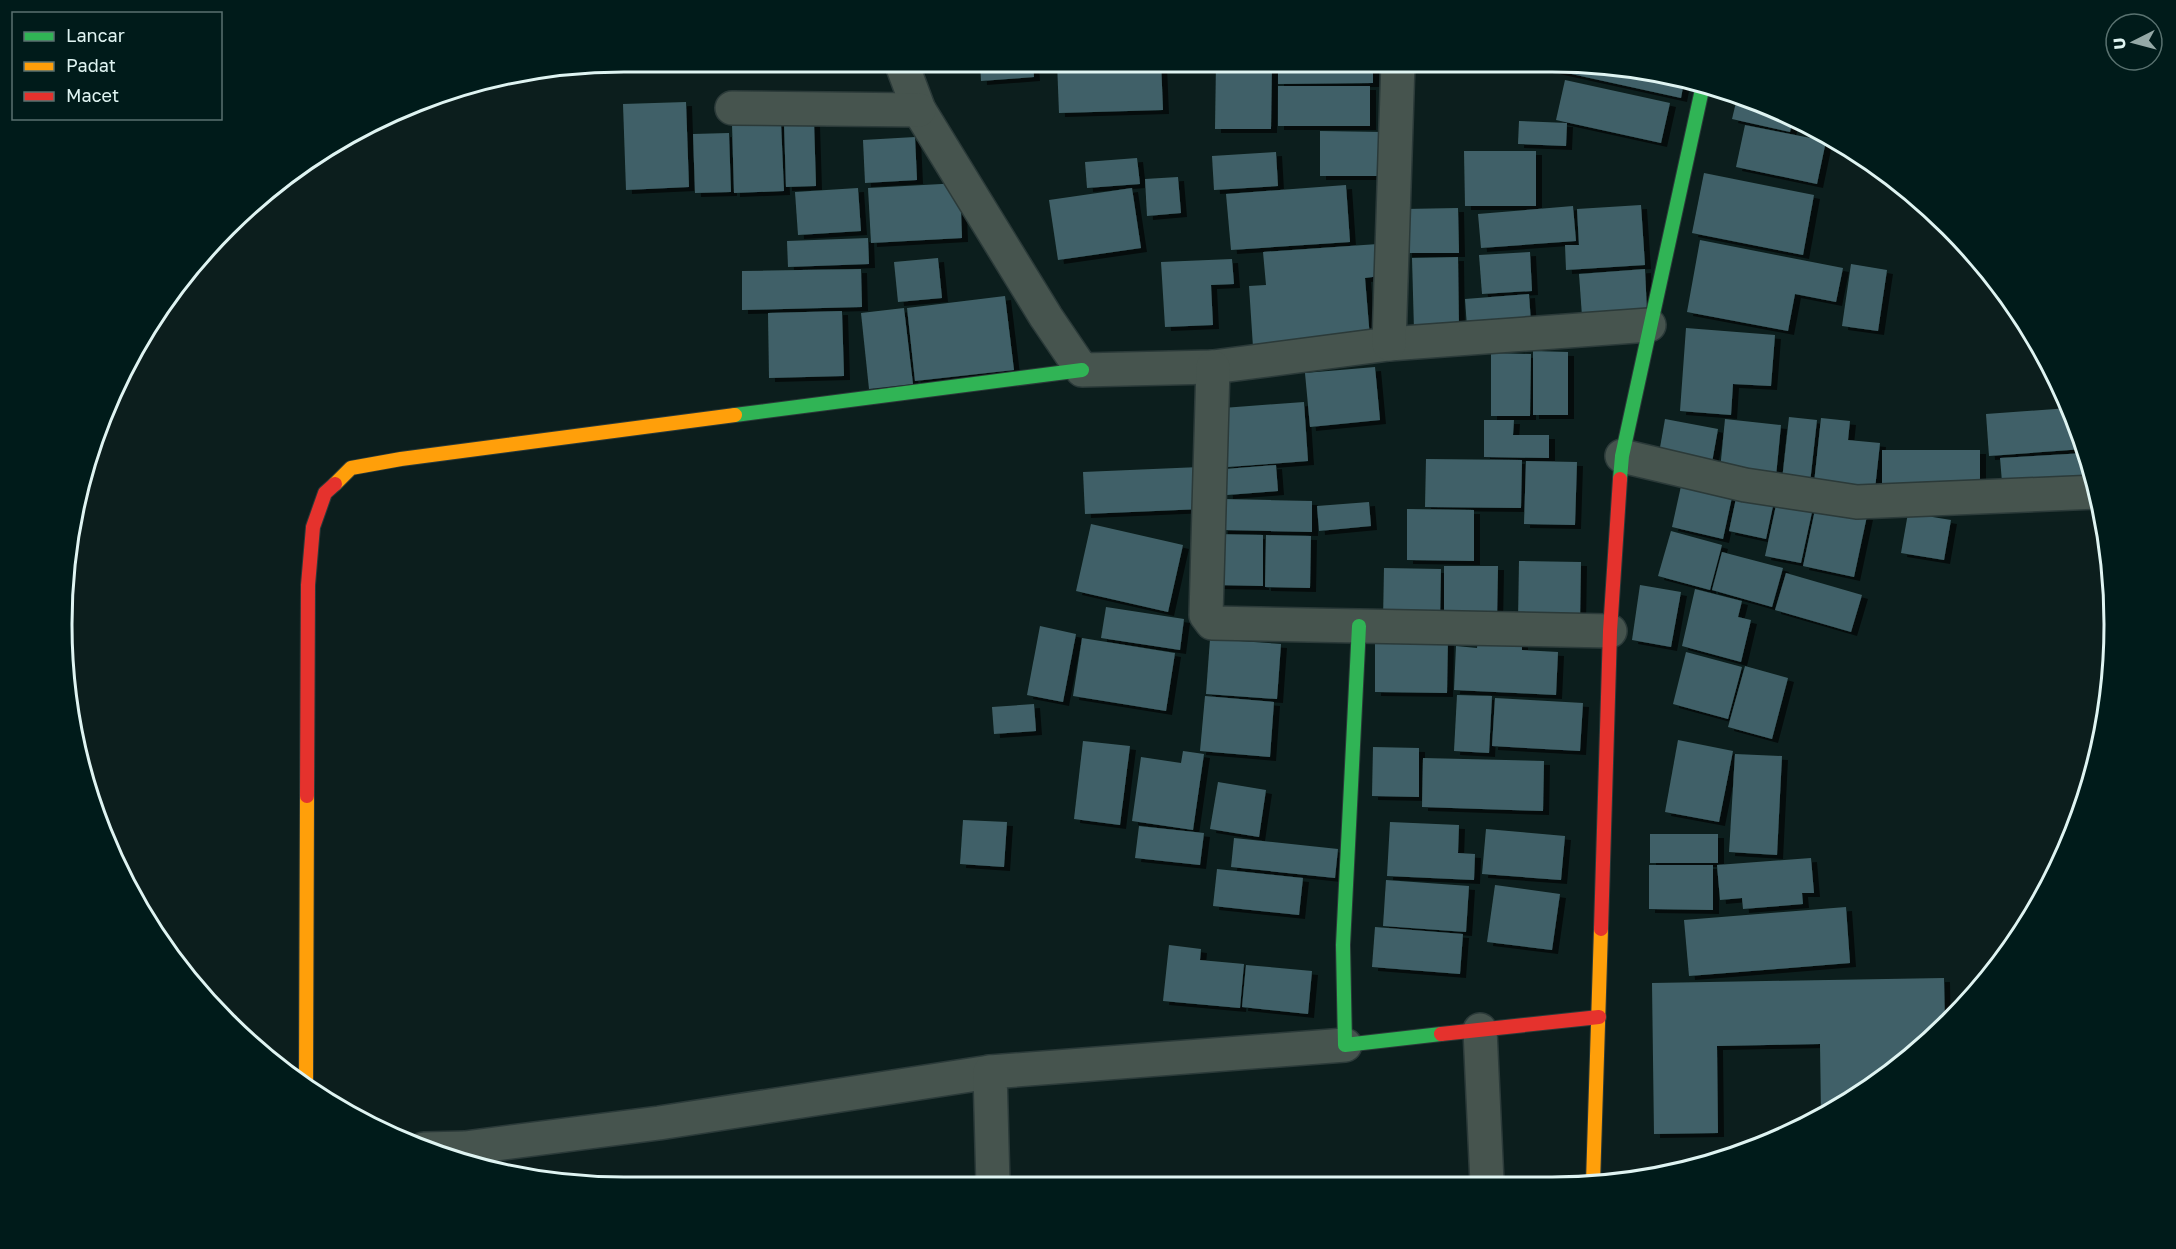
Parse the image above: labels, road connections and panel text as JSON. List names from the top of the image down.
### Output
{
  "legend": ["Lancar", "Padat", "Macet"],
  "north": "left"
}
